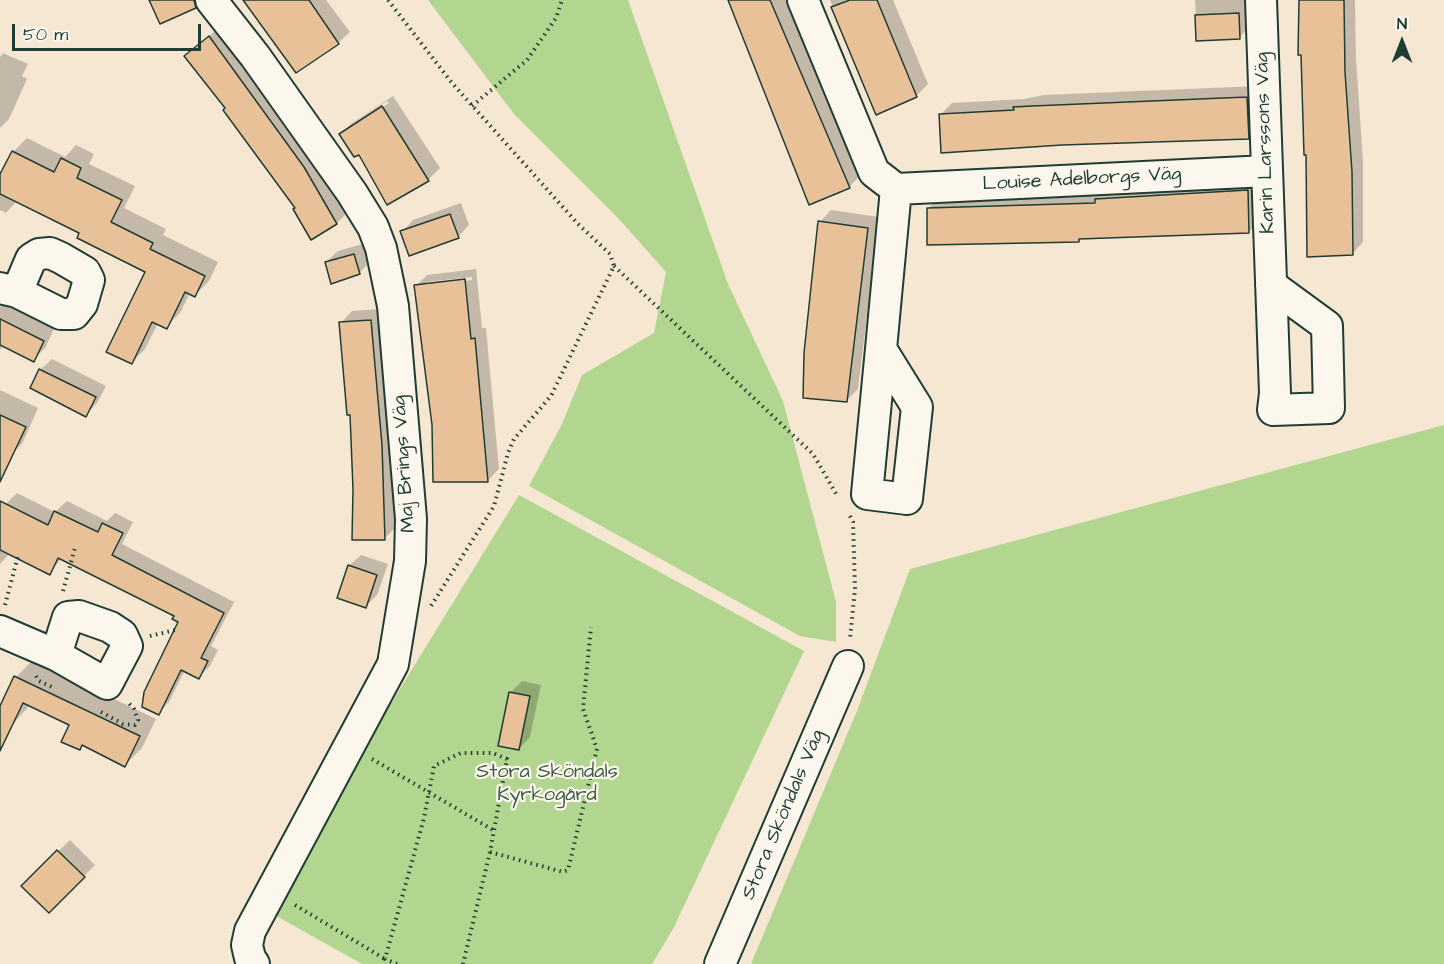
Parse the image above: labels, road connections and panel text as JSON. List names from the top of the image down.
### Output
{
  "streets": {
    "street": [
      "Karin Larssons Väg",
      "Louise Adelborgs Väg",
      "Maj Brings Väg",
      "Stora Sköndals Väg"
    ]
  },
  "crossings": [
    ["Karin Larssons Väg", "Louise Adelborgs Väg"]
  ],
  "parks": ["Stora Sköndals Kyrkogård"],
  "scale_bar": "50 m",
  "north": "top"
}
